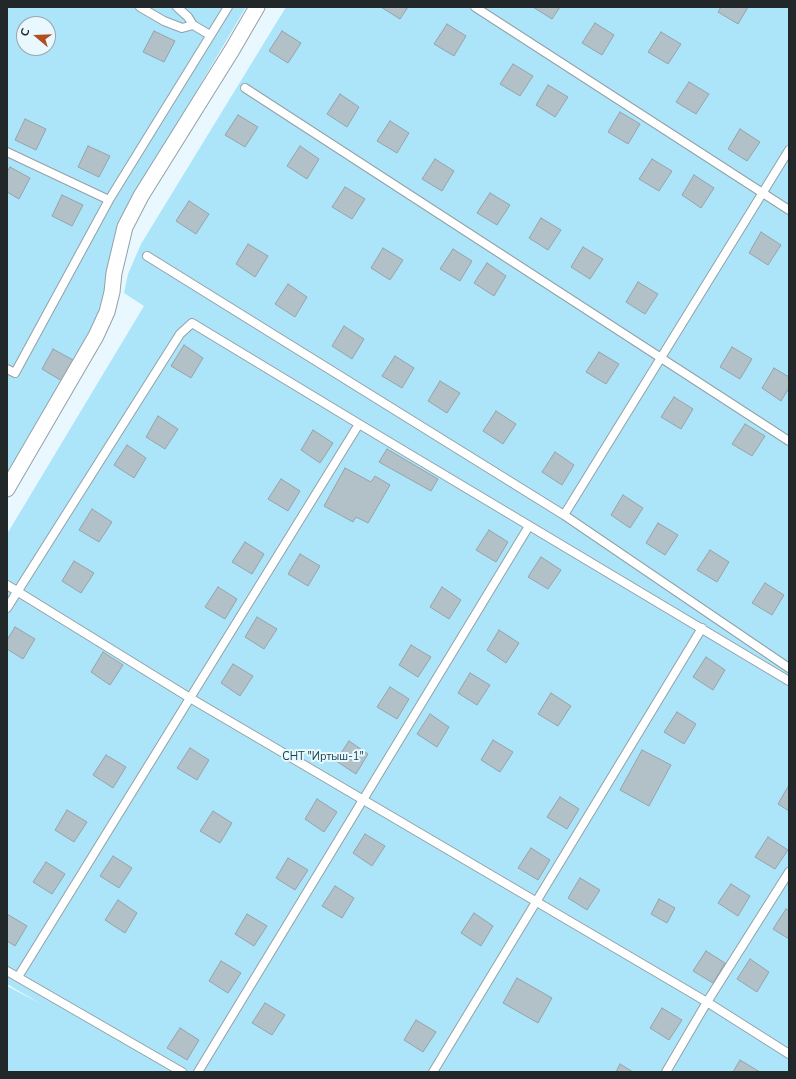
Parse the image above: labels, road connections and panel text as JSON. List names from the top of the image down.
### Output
{
  "parks": ["СНТ \"Иртыш-1\""],
  "north": "left"
}
